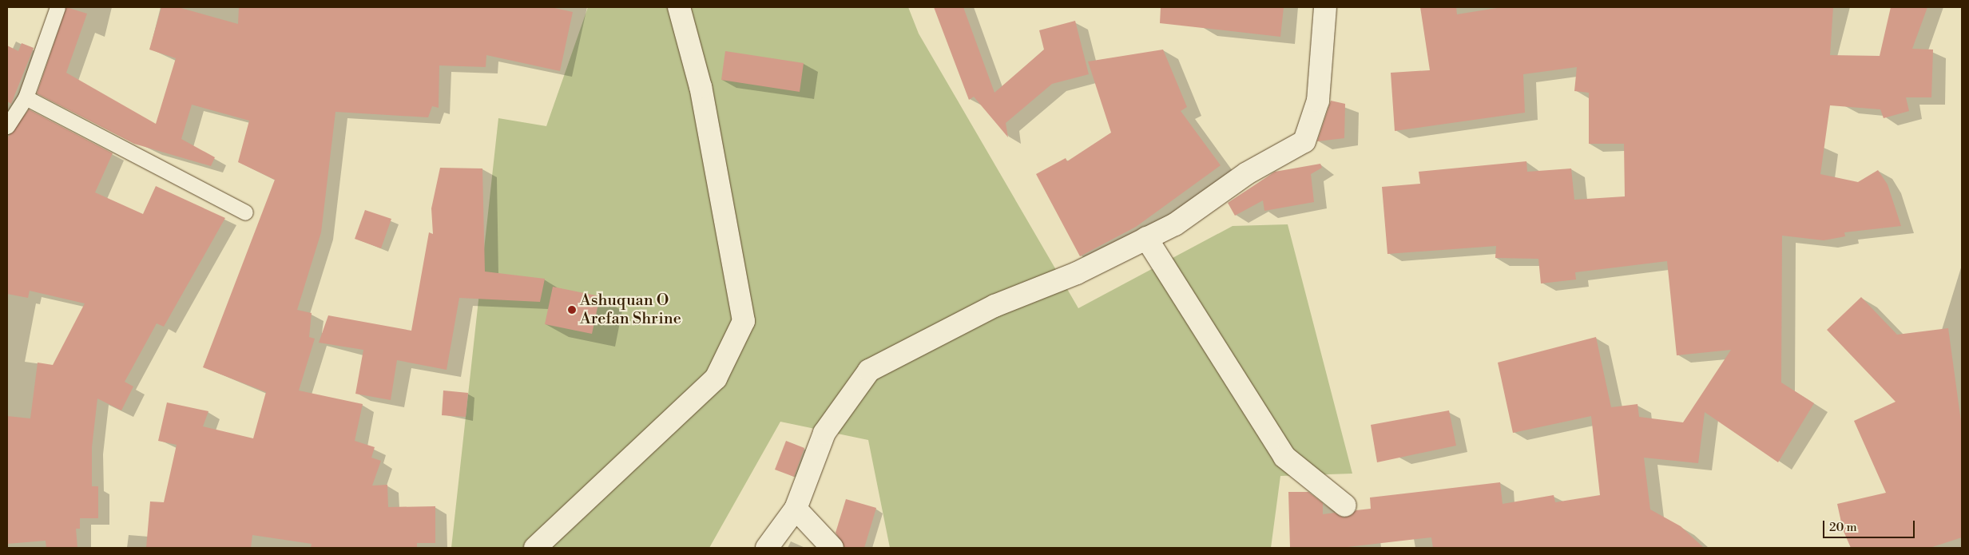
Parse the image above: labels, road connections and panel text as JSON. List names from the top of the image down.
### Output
{
  "places": ["Ashuquan O Arefan Shrine"],
  "scale_bar": "20 m"
}
